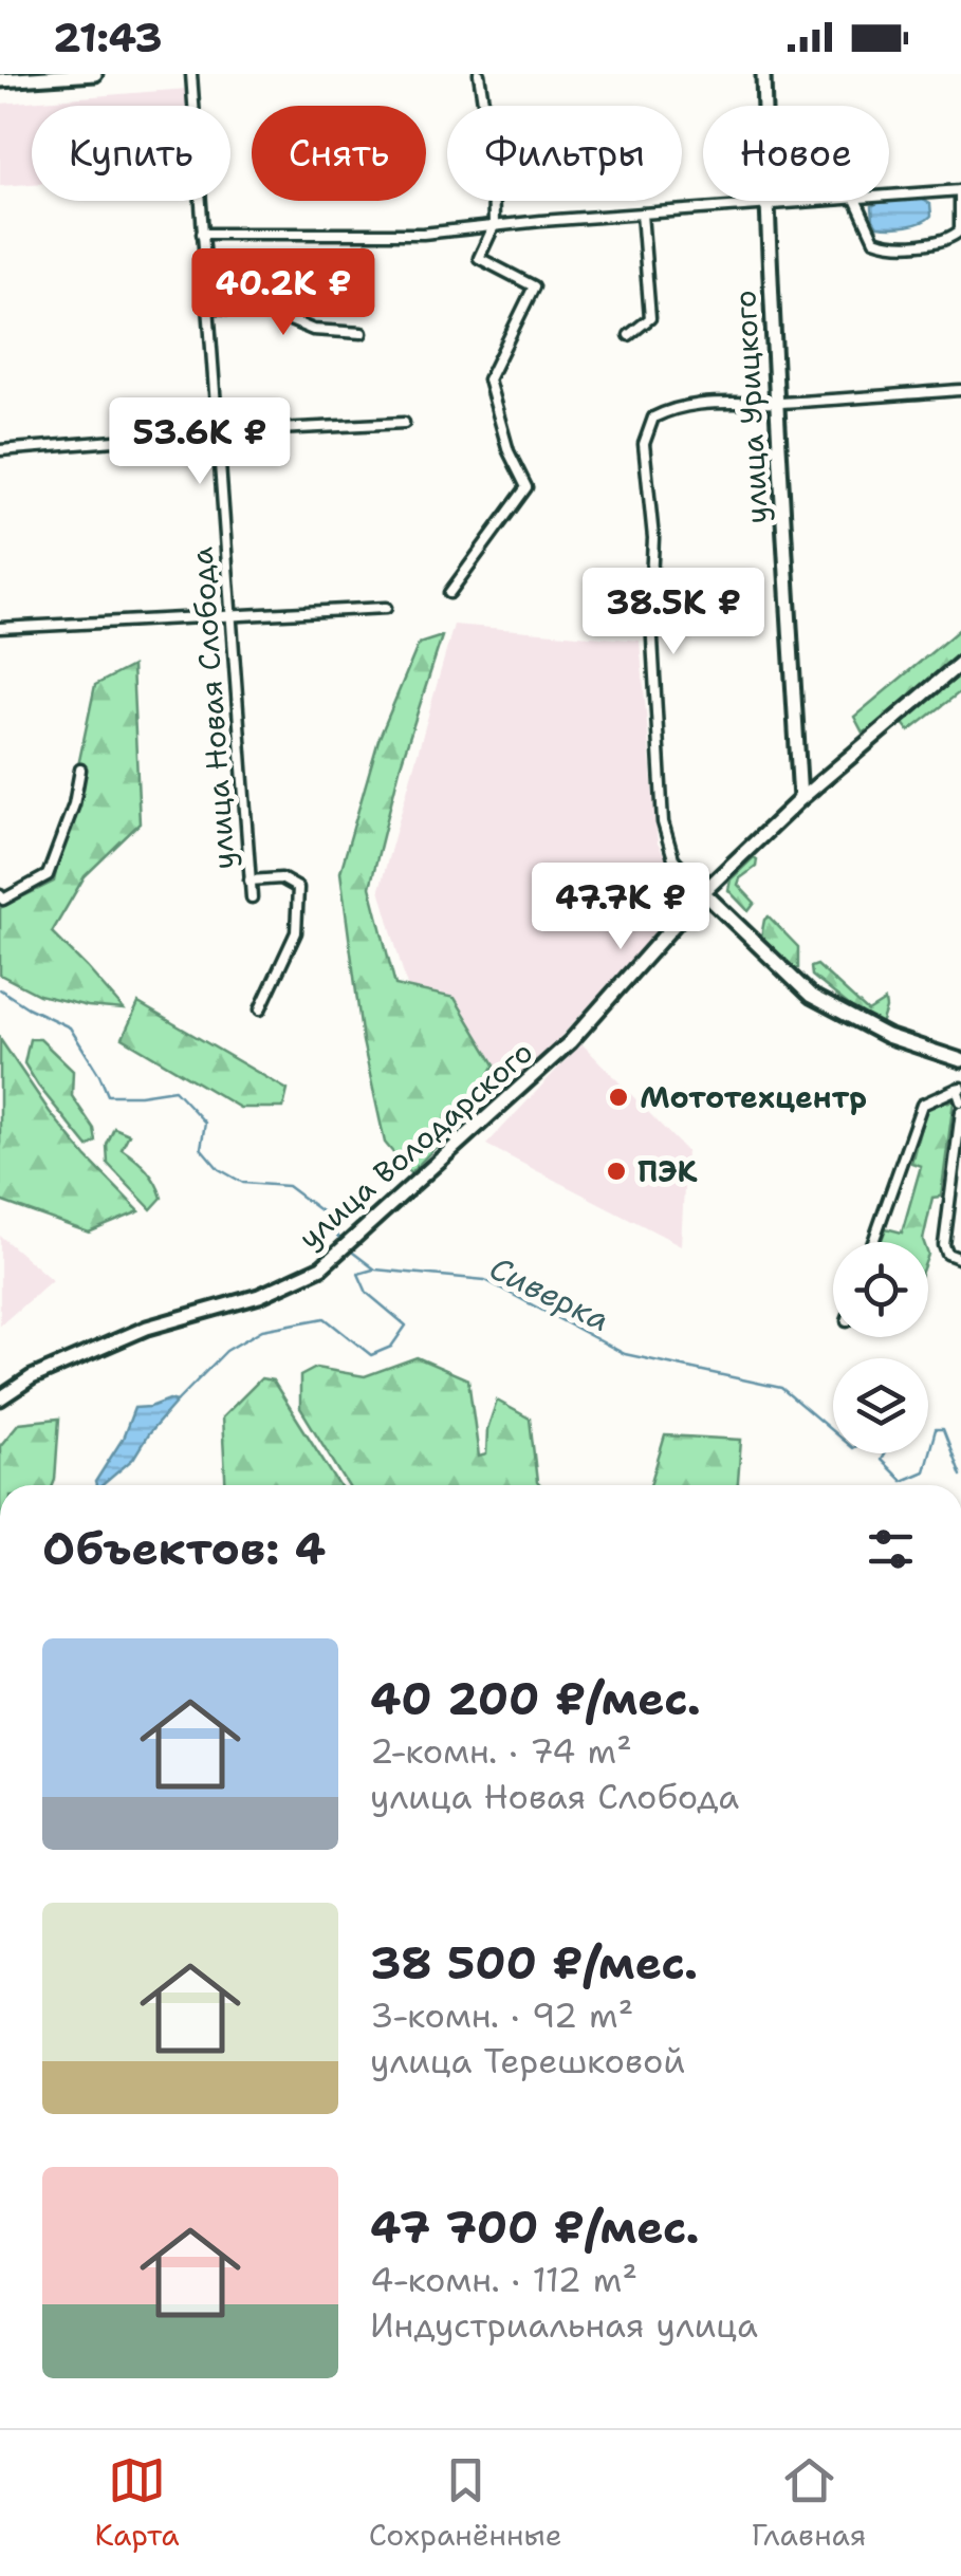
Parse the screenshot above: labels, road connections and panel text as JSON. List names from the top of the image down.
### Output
{
  "streets": {
    "main road": ["улица Урицкого", "улица Володарского"],
    "street": ["улица Новая Слобода"]
  },
  "water": ["Сиверка"],
  "places": ["Мототехцентр", "ПЭК"],
  "page": {
    "status": "21:43",
    "chip": [
      "Купить",
      "Снять",
      "Фильтры",
      "Новое"
    ],
    "price": [
      "40.2K ₽",
      "53.6K ₽",
      "38.5K ₽",
      "47.7K ₽"
    ],
    "heading": "Объектов: 4",
    "list": [
      {
        "name": "40 200 ₽/мес.",
        "note": "2-комн. · 74 m² · улица Новая Слобода"
      },
      {
        "name": "38 500 ₽/мес.",
        "note": "3-комн. · 92 m² · улица Терешковой"
      },
      {
        "name": "47 700 ₽/мес.",
        "note": "4-комн. · 112 m² · Индустриальная улица"
      }
    ],
    "tabs": ["Карта", "Сохранённые", "Главная"]
  }
}
